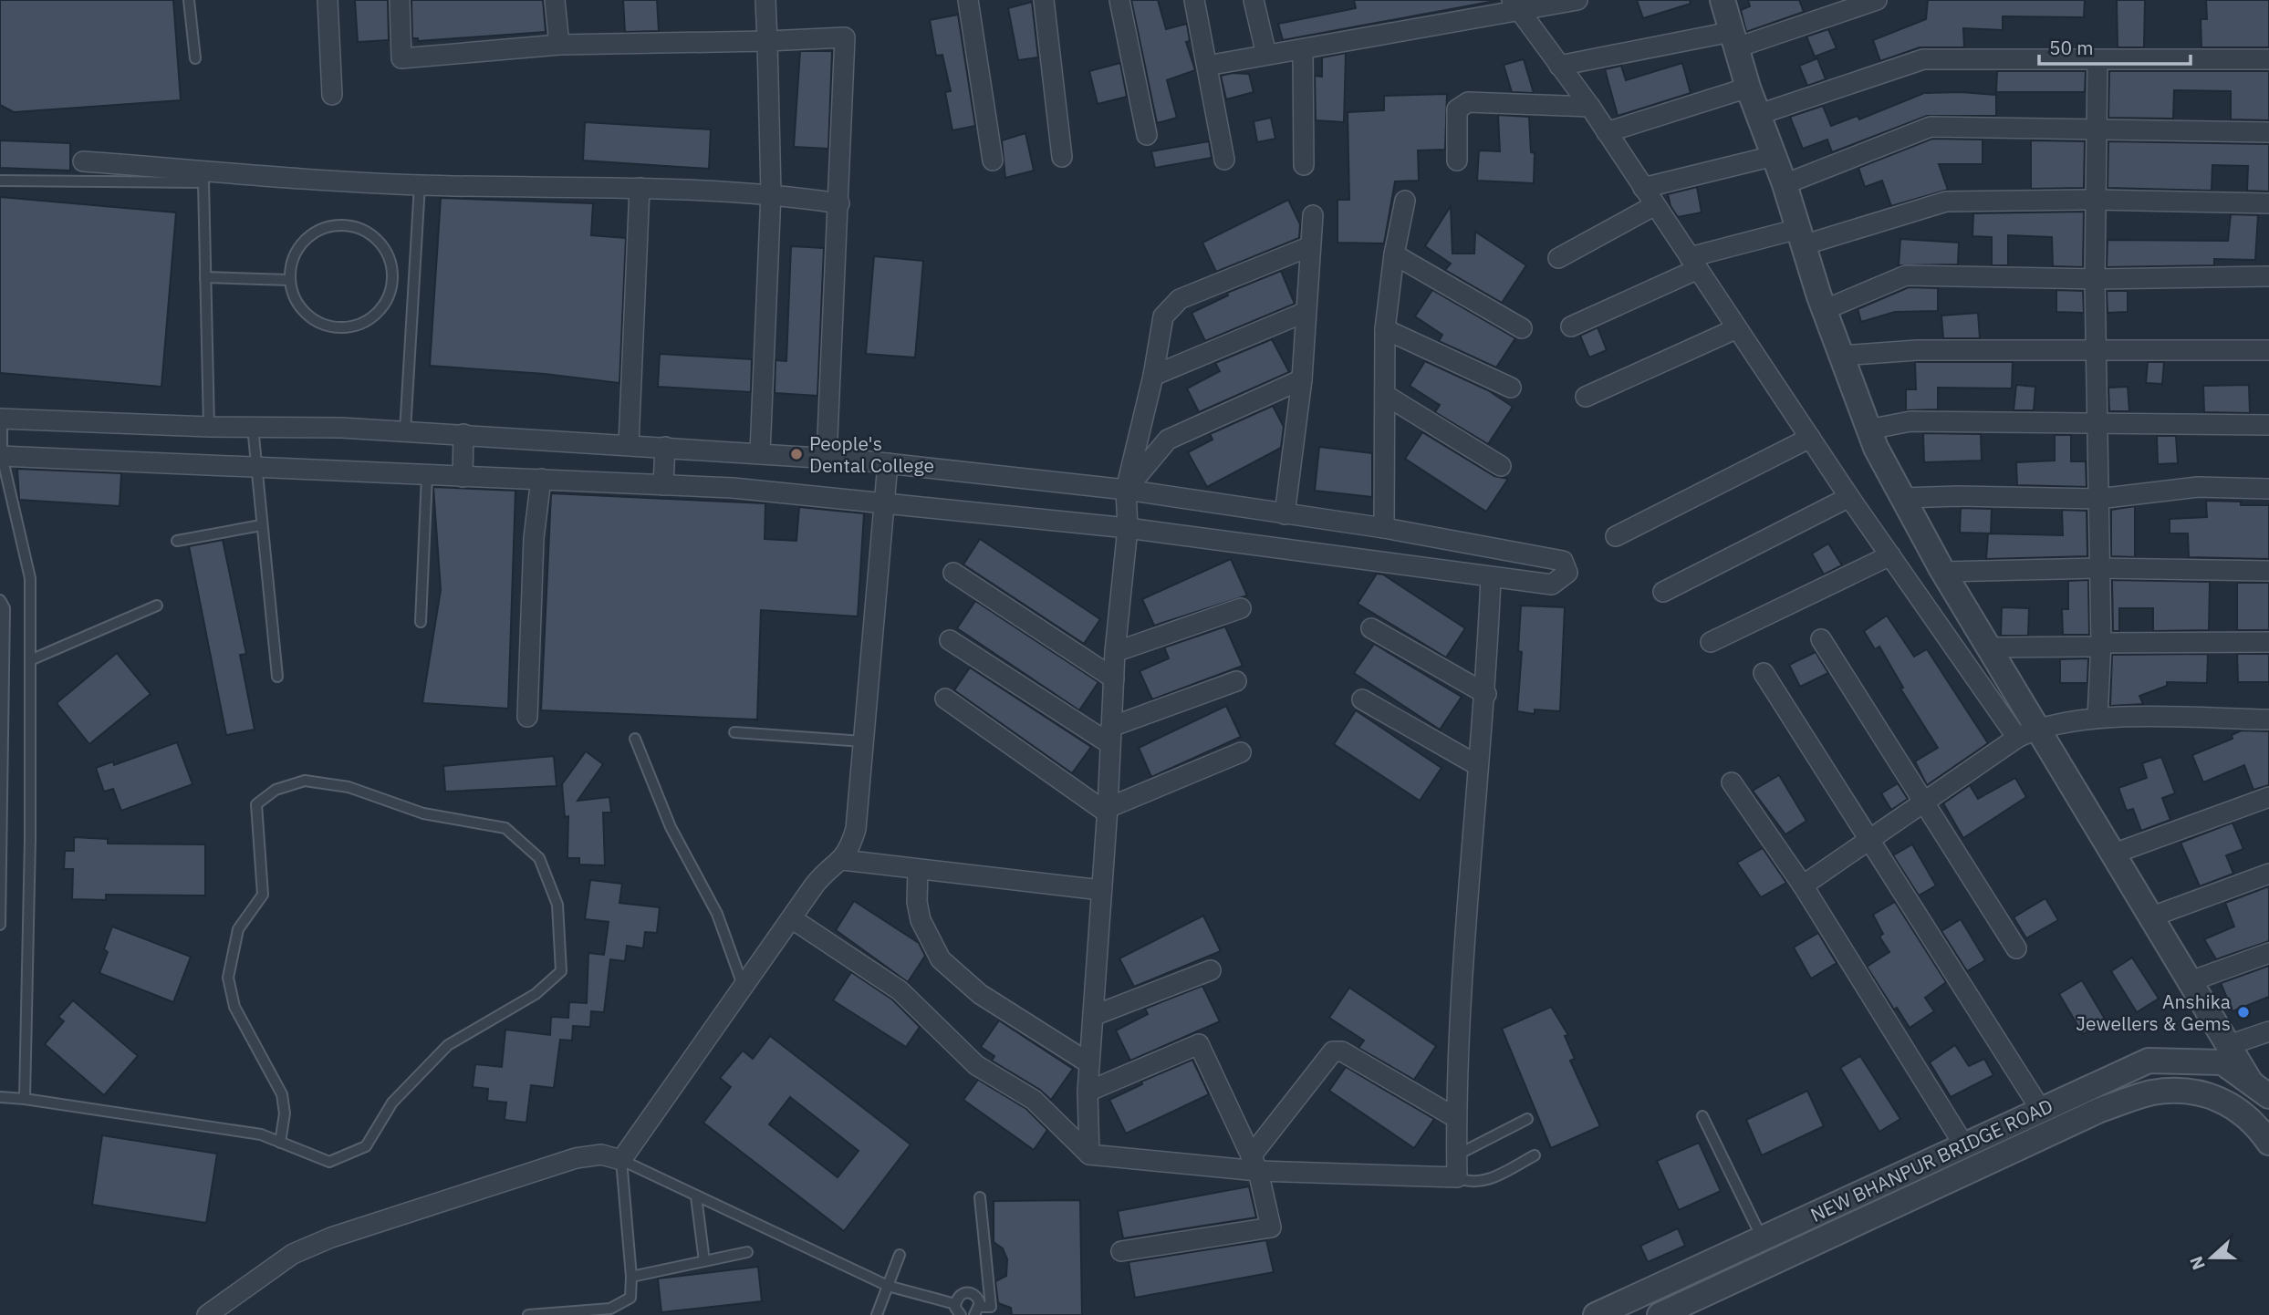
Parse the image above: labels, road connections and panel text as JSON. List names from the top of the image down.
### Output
{
  "streets": {
    "street": ["NEW BHANPUR BRIDGE ROAD"]
  },
  "places": ["People's Dental College", "Anshika Jewellers & Gems"],
  "scale_bar": "50 m",
  "north": "left"
}
